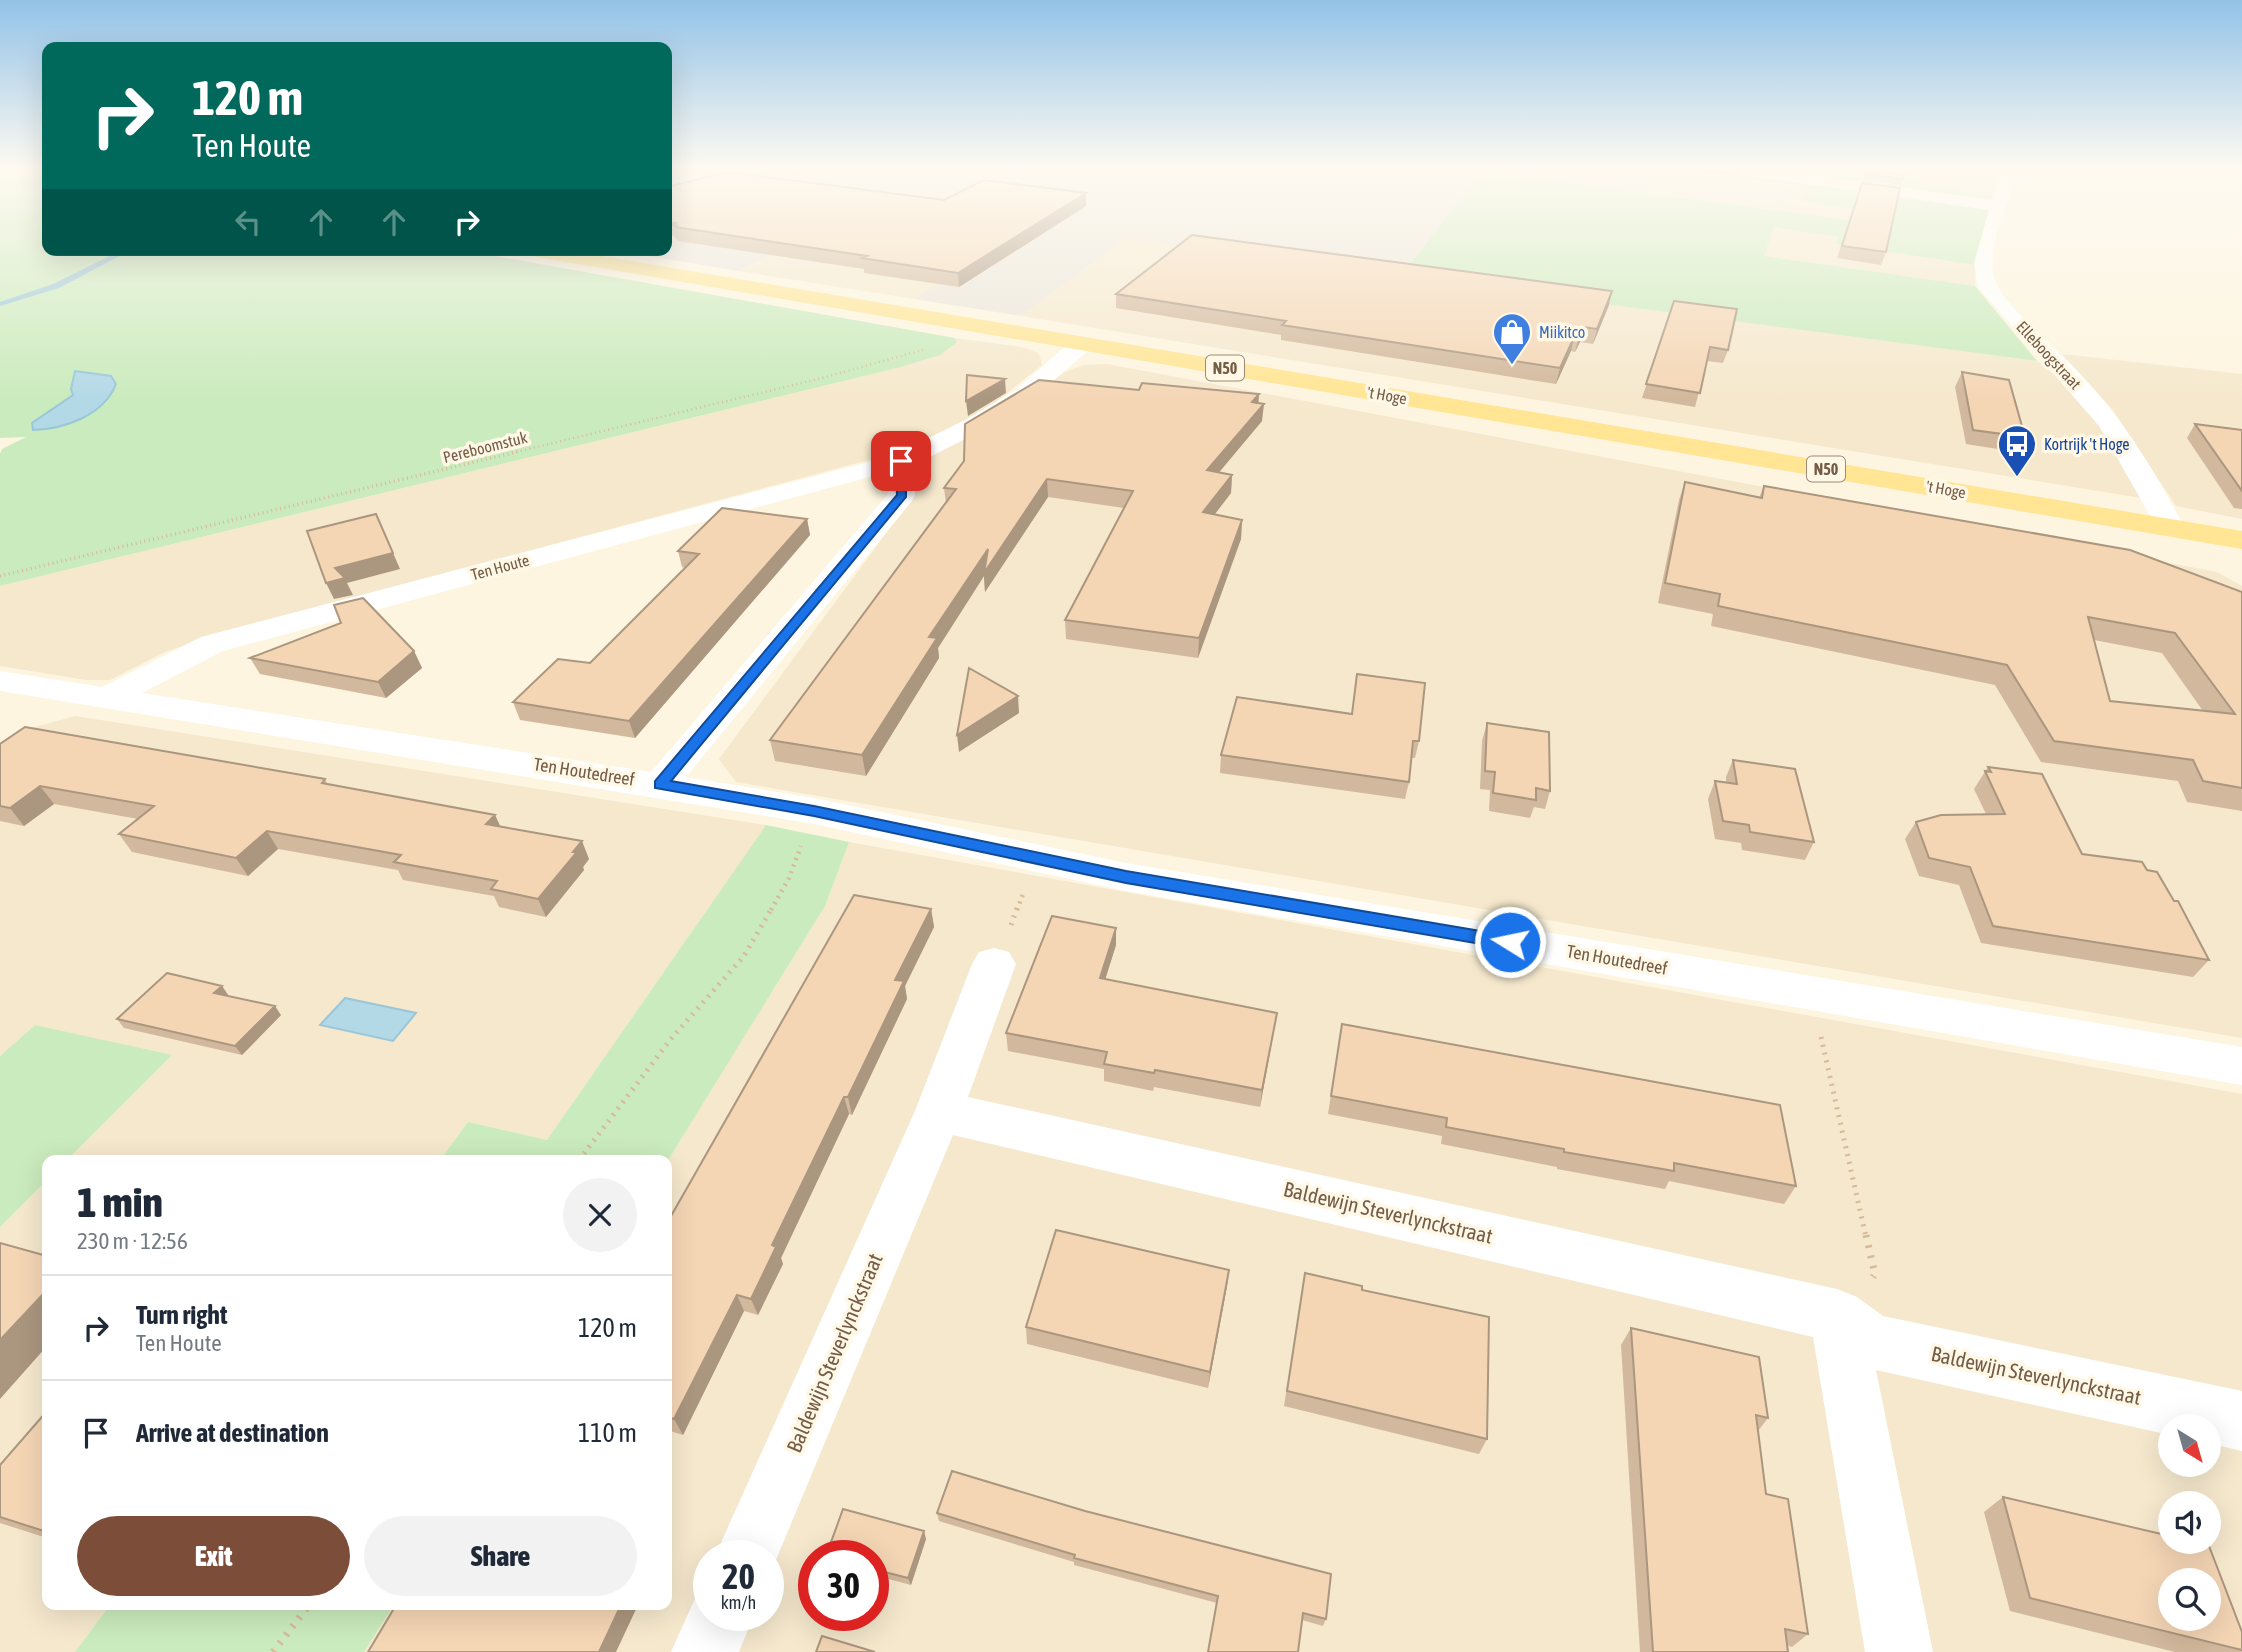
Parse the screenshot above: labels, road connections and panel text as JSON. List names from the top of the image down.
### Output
{
  "streets": {
    "main road": ["N50", "'t Hoge"],
    "street": [
      "Elleboogstraat",
      "Ten Houte",
      "Ten Houtedreef",
      "Baldewijn Steverlynckstraat"
    ],
    "path": ["Pereboomstuk"]
  },
  "crossings": [
    ["Elleboogstraat", "'t Hoge"],
    ["'t Hoge", "Pereboomstuk"],
    ["'t Hoge", "Ten Houte"],
    ["Ten Houte", "Ten Houtedreef"]
  ],
  "places": {
    "shop": ["Miikitco"],
    "bus stop": ["Kortrijk 't Hoge"]
  },
  "north": "bottom right",
  "page": {
    "turn": ["120 m", "Ten Houte"],
    "heading": ["1 min", "230 m · 12:56"],
    "list": [
      {
        "name": "Turn right",
        "note": "Ten Houte",
        "value": "120 m"
      },
      {
        "name": "Arrive at destination",
        "value": "110 m"
      }
    ],
    "buttons": ["Exit", "Share"],
    "speed": "20 km/h",
    "limit": "30"
  }
}
